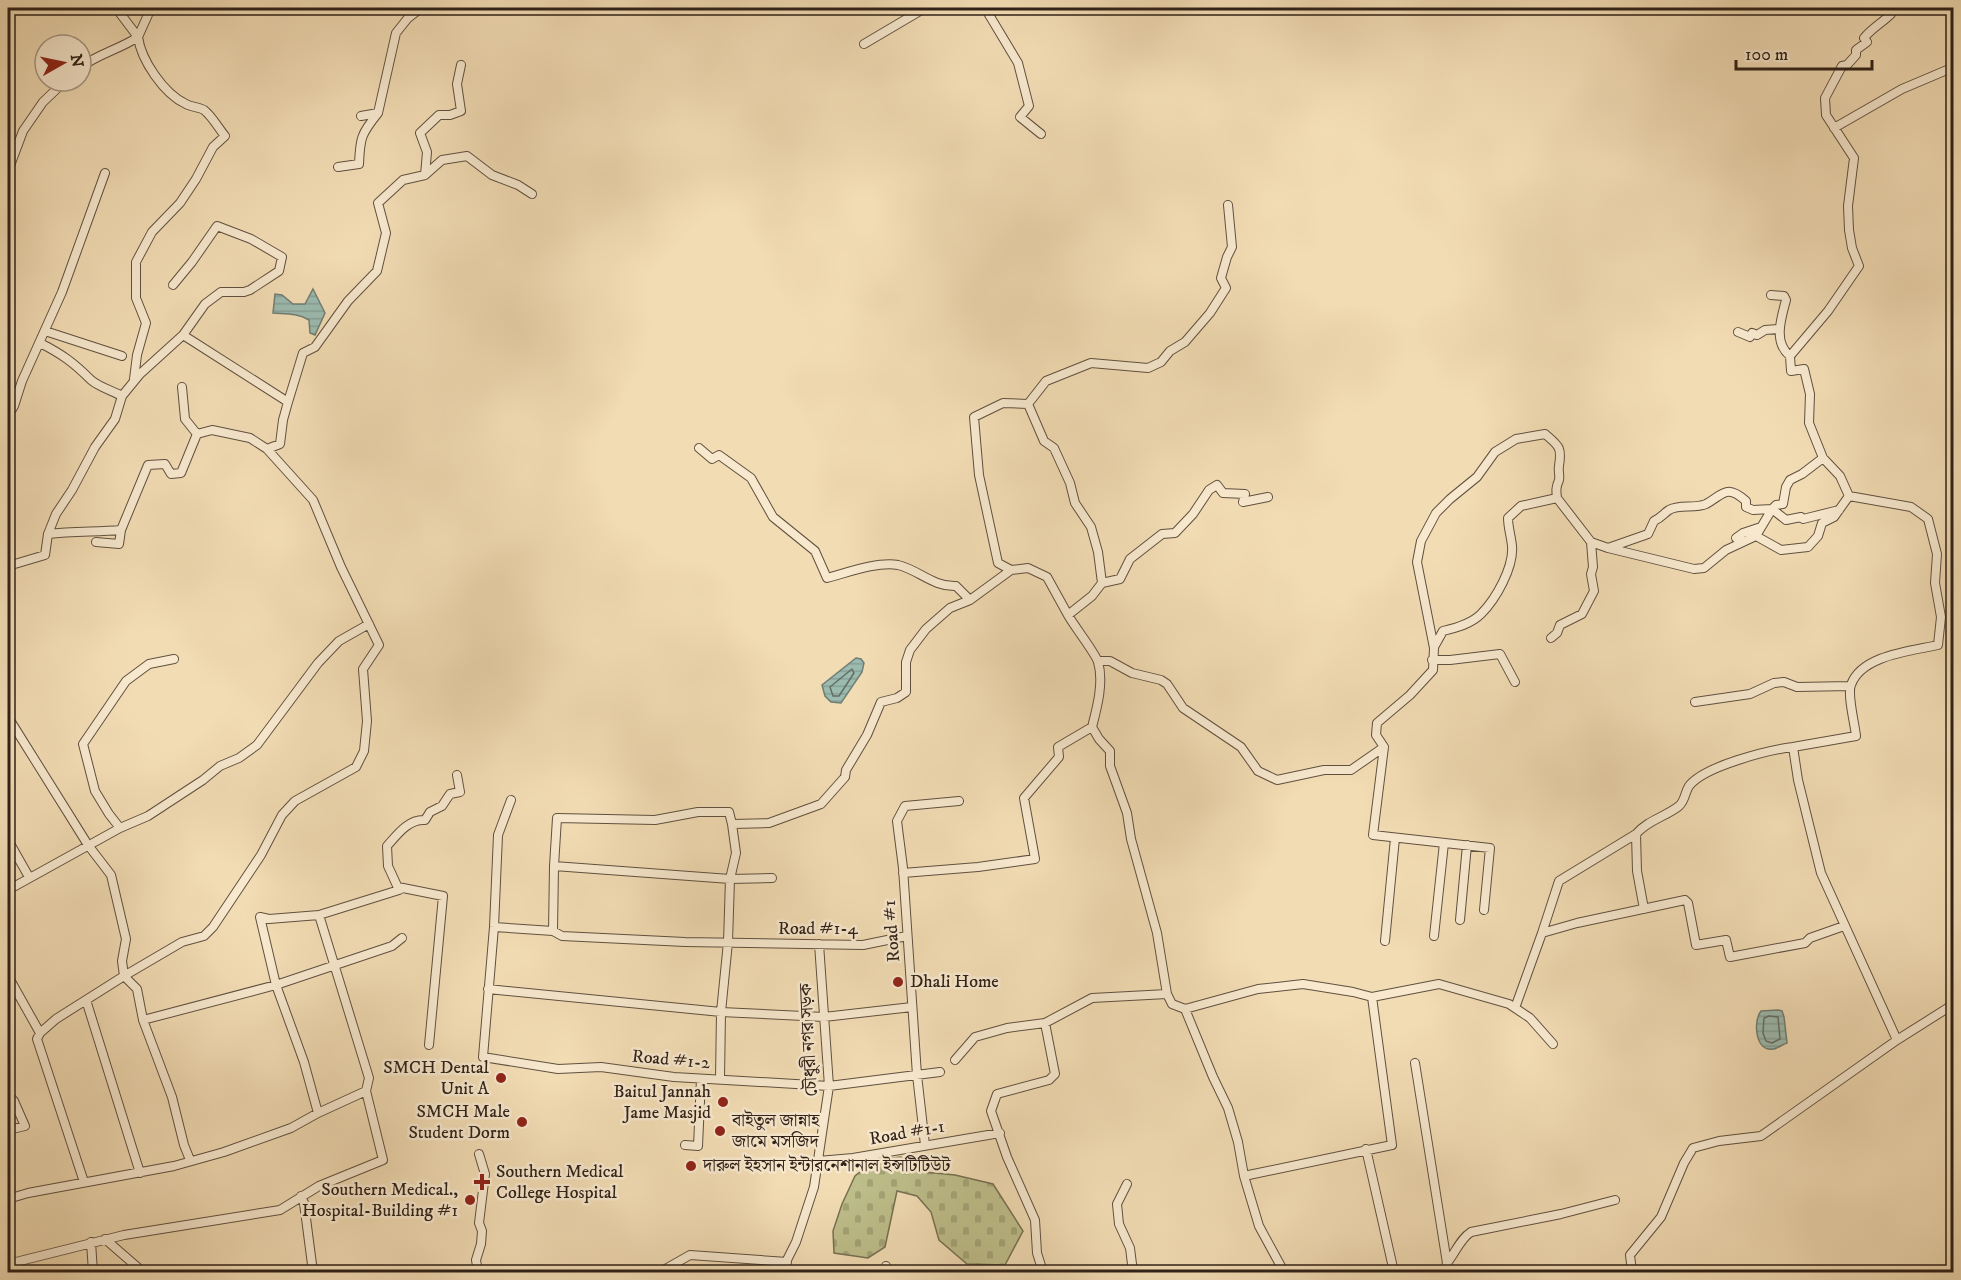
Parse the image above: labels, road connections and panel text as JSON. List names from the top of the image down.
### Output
{
  "streets": {
    "street": [
      "Road #1-4",
      "Road #1",
      "চৌধুরী নগর সড়ক",
      "Road #1-2",
      "Road #1-1"
    ]
  },
  "crossings": [
    ["Road #1-4", "Road #1"],
    ["Road #1-4", "চৌধুরী নগর সড়ক"],
    ["Road #1-4", "Road #1-2"],
    ["Road #1", "Road #1-1"],
    ["চৌধুরী নগর সড়ক", "Road #1-1"]
  ],
  "places": {
    "other": [
      "Dhali Home",
      "SMCH Dental Unit A",
      "Baitul Jannah Jame Masjid",
      "SMCH Male Student Dorm",
      "বাইতুল জান্নাহ জামে মসজিদ",
      "দারুল ইহসান ইন্টারনেশানাল ইন্সটিটিউট",
      "Southern Medical., Hospital-Building #1"
    ],
    "health": ["Southern Medical College Hospital"]
  },
  "scale_bar": "100 m",
  "north": "right"
}
